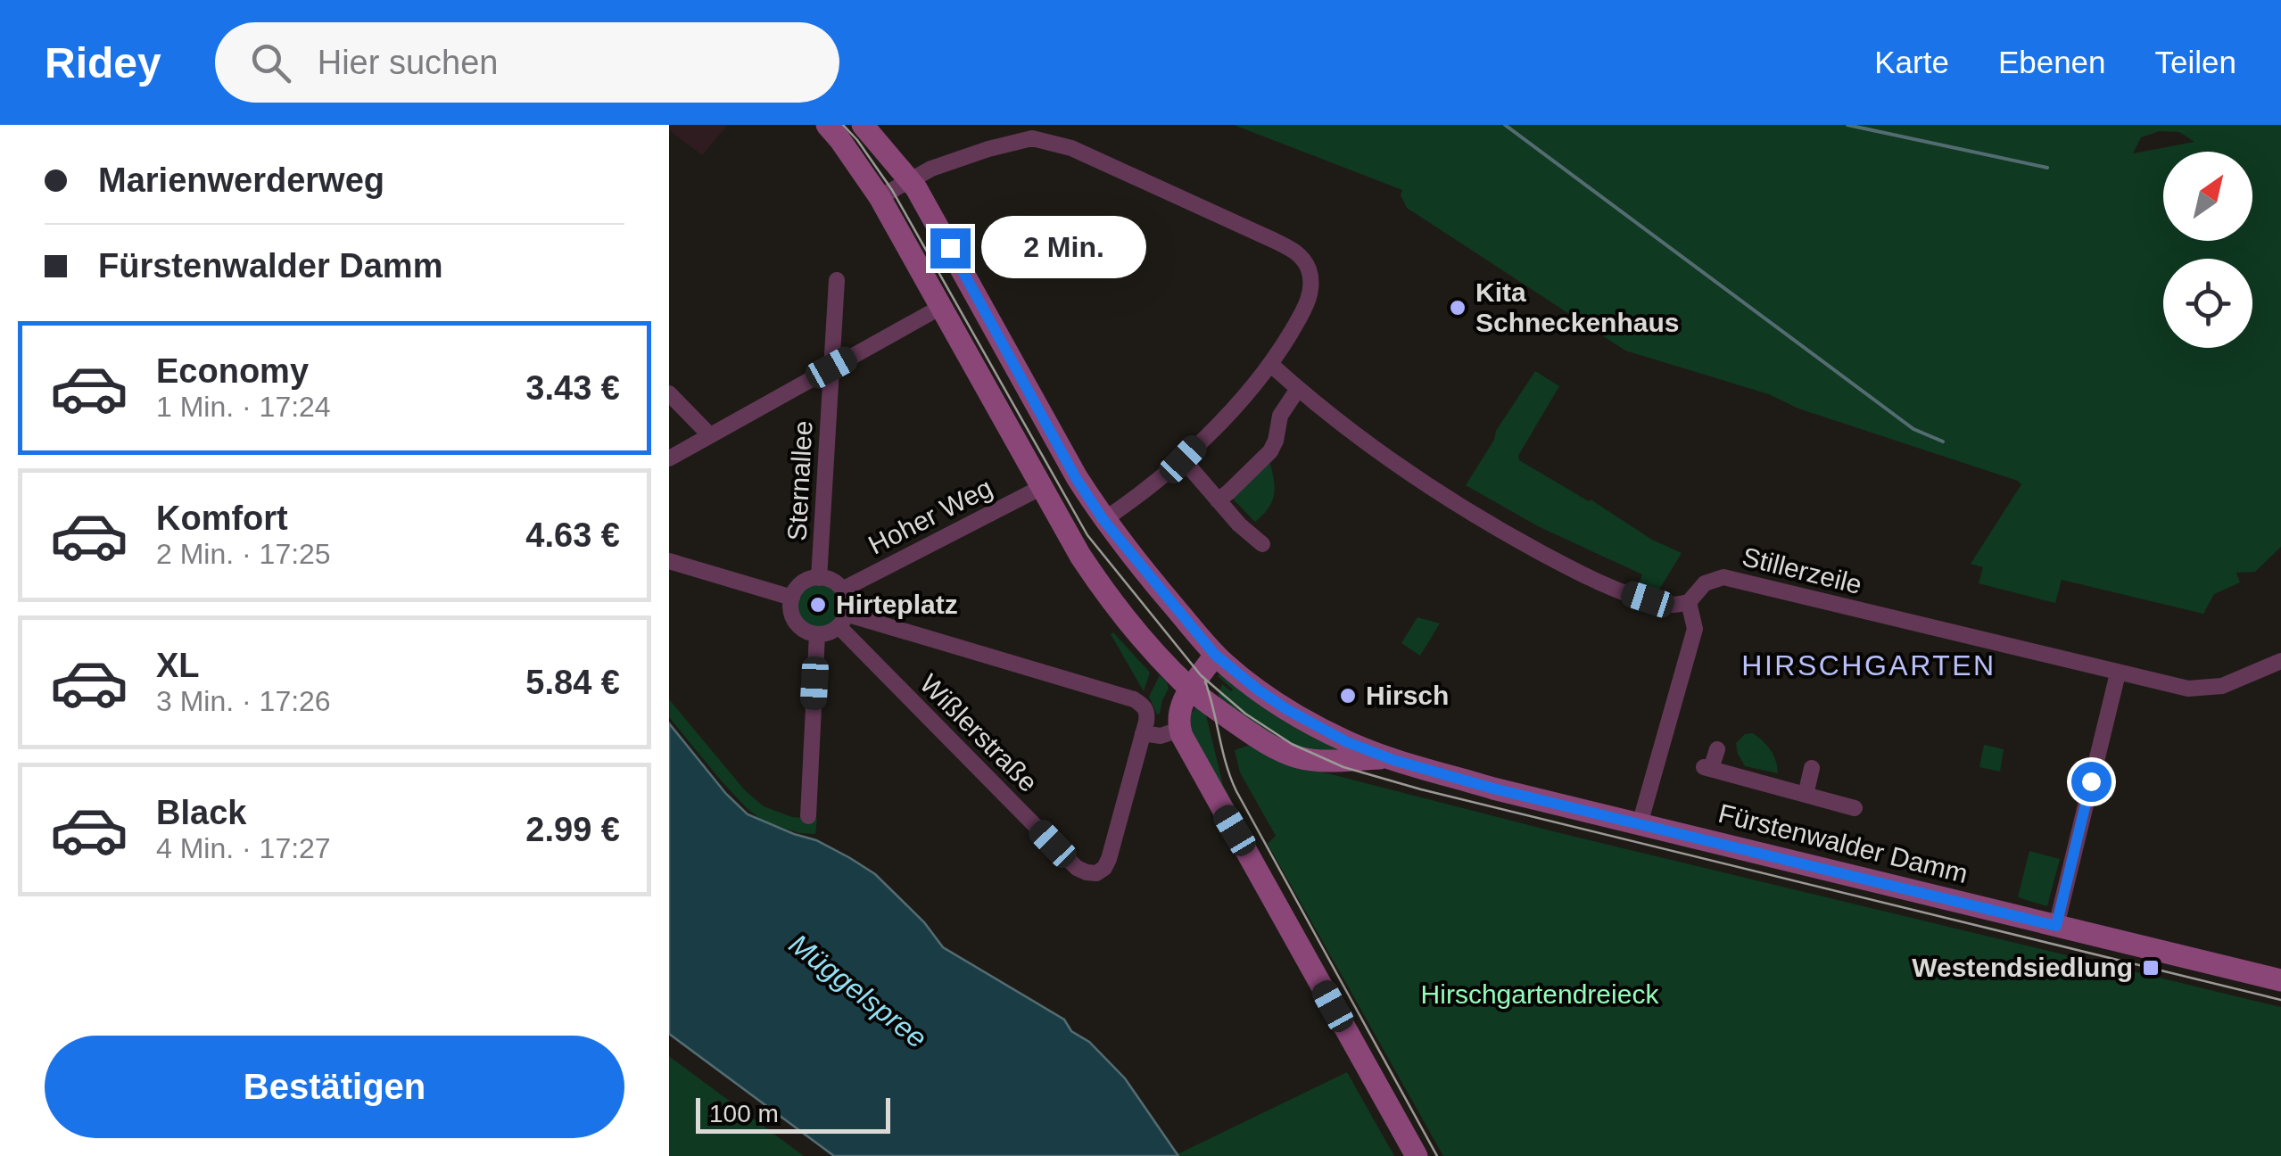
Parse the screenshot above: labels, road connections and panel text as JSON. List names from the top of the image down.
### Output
{
  "streets": {
    "main road": ["Fürstenwalder Damm"],
    "street": [
      "Sternallee",
      "Hoher Weg",
      "Stillerzeile",
      "Wißlerstraße"
    ]
  },
  "crossings": [
    ["Sternallee", "Hoher Weg"],
    ["Sternallee", "Wißlerstraße"],
    ["Hoher Weg", "Wißlerstraße"],
    ["Hoher Weg", "Fürstenwalder Damm"]
  ],
  "districts": ["HIRSCHGARTEN"],
  "water": ["Müggelspree"],
  "parks": ["Hirschgartendreieck"],
  "places": {
    "other": ["Kita Schneckenhaus", "Hirteplatz", "Hirsch"],
    "transit": ["Westendsiedlung"]
  },
  "scale_bar": "100 m",
  "north": "top right",
  "page": {
    "header": "Ridey",
    "search": "Hier suchen",
    "nav": ["Karte", "Ebenen", "Teilen"],
    "banner": ["Marienwerderweg", "Fürstenwalder Damm"],
    "bubble": "2 Min.",
    "list": [
      {
        "name": "Economy",
        "note": "1 Min. · 17:24",
        "value": "3.43 €"
      },
      {
        "name": "Komfort",
        "note": "2 Min. · 17:25",
        "value": "4.63 €"
      },
      {
        "name": "XL",
        "note": "3 Min. · 17:26",
        "value": "5.84 €"
      },
      {
        "name": "Black",
        "note": "4 Min. · 17:27",
        "value": "2.99 €"
      }
    ],
    "buttons": "Bestätigen",
    "scale": "100 m"
  }
}
